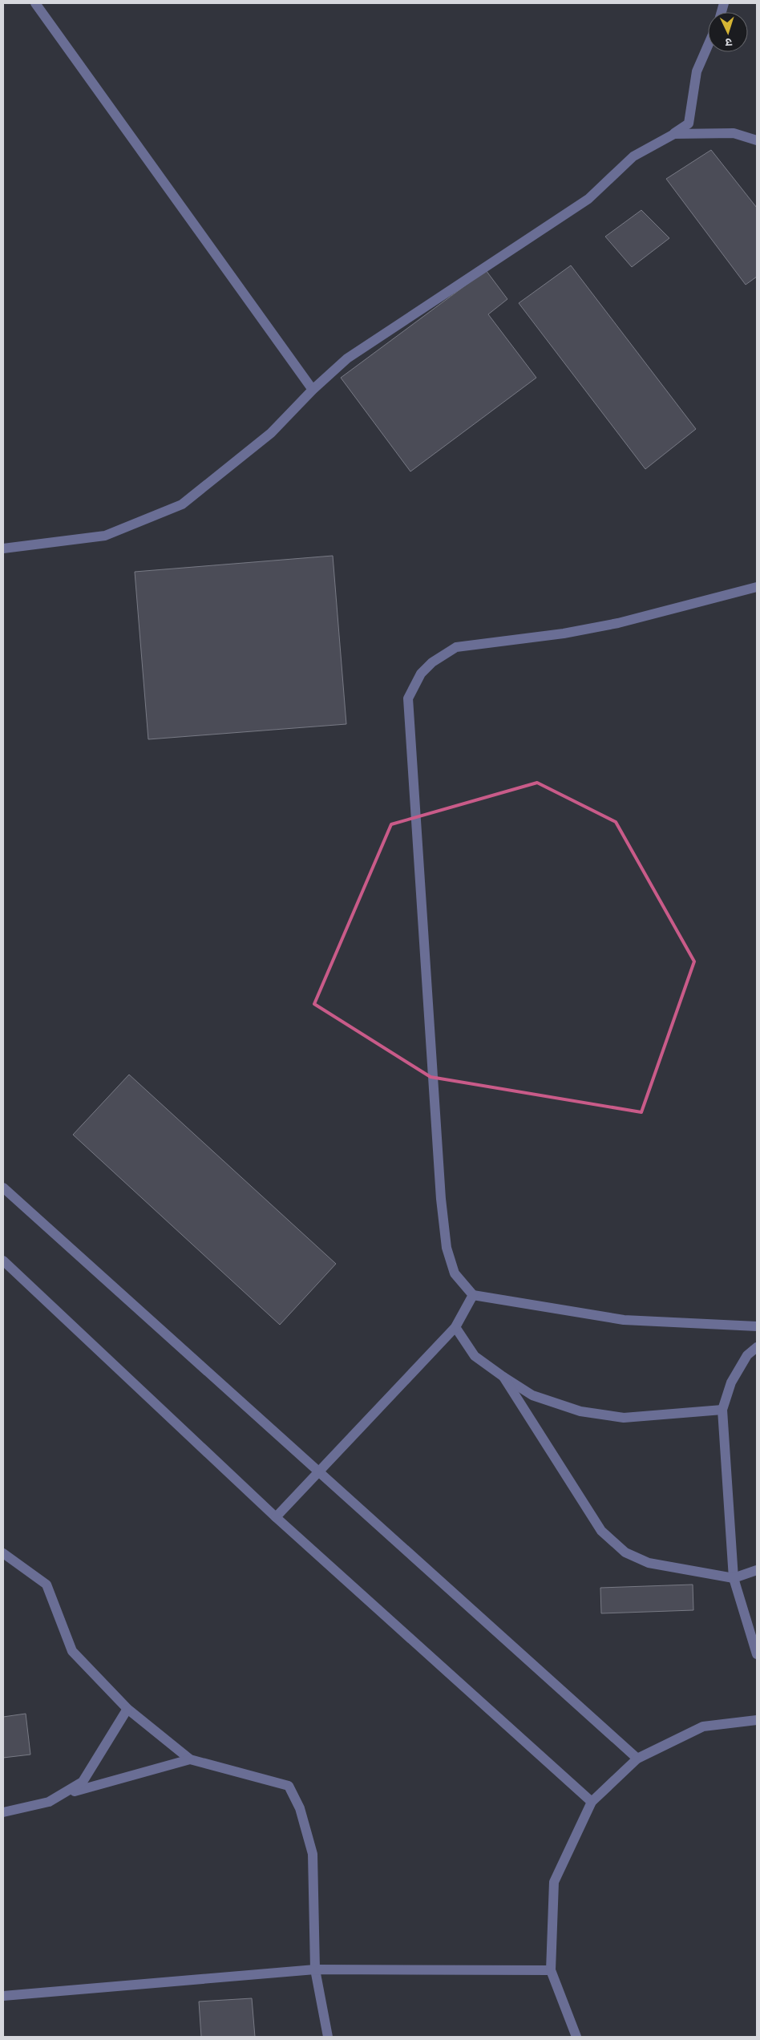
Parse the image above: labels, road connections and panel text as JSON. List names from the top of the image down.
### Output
{
  "north": "bottom"
}
